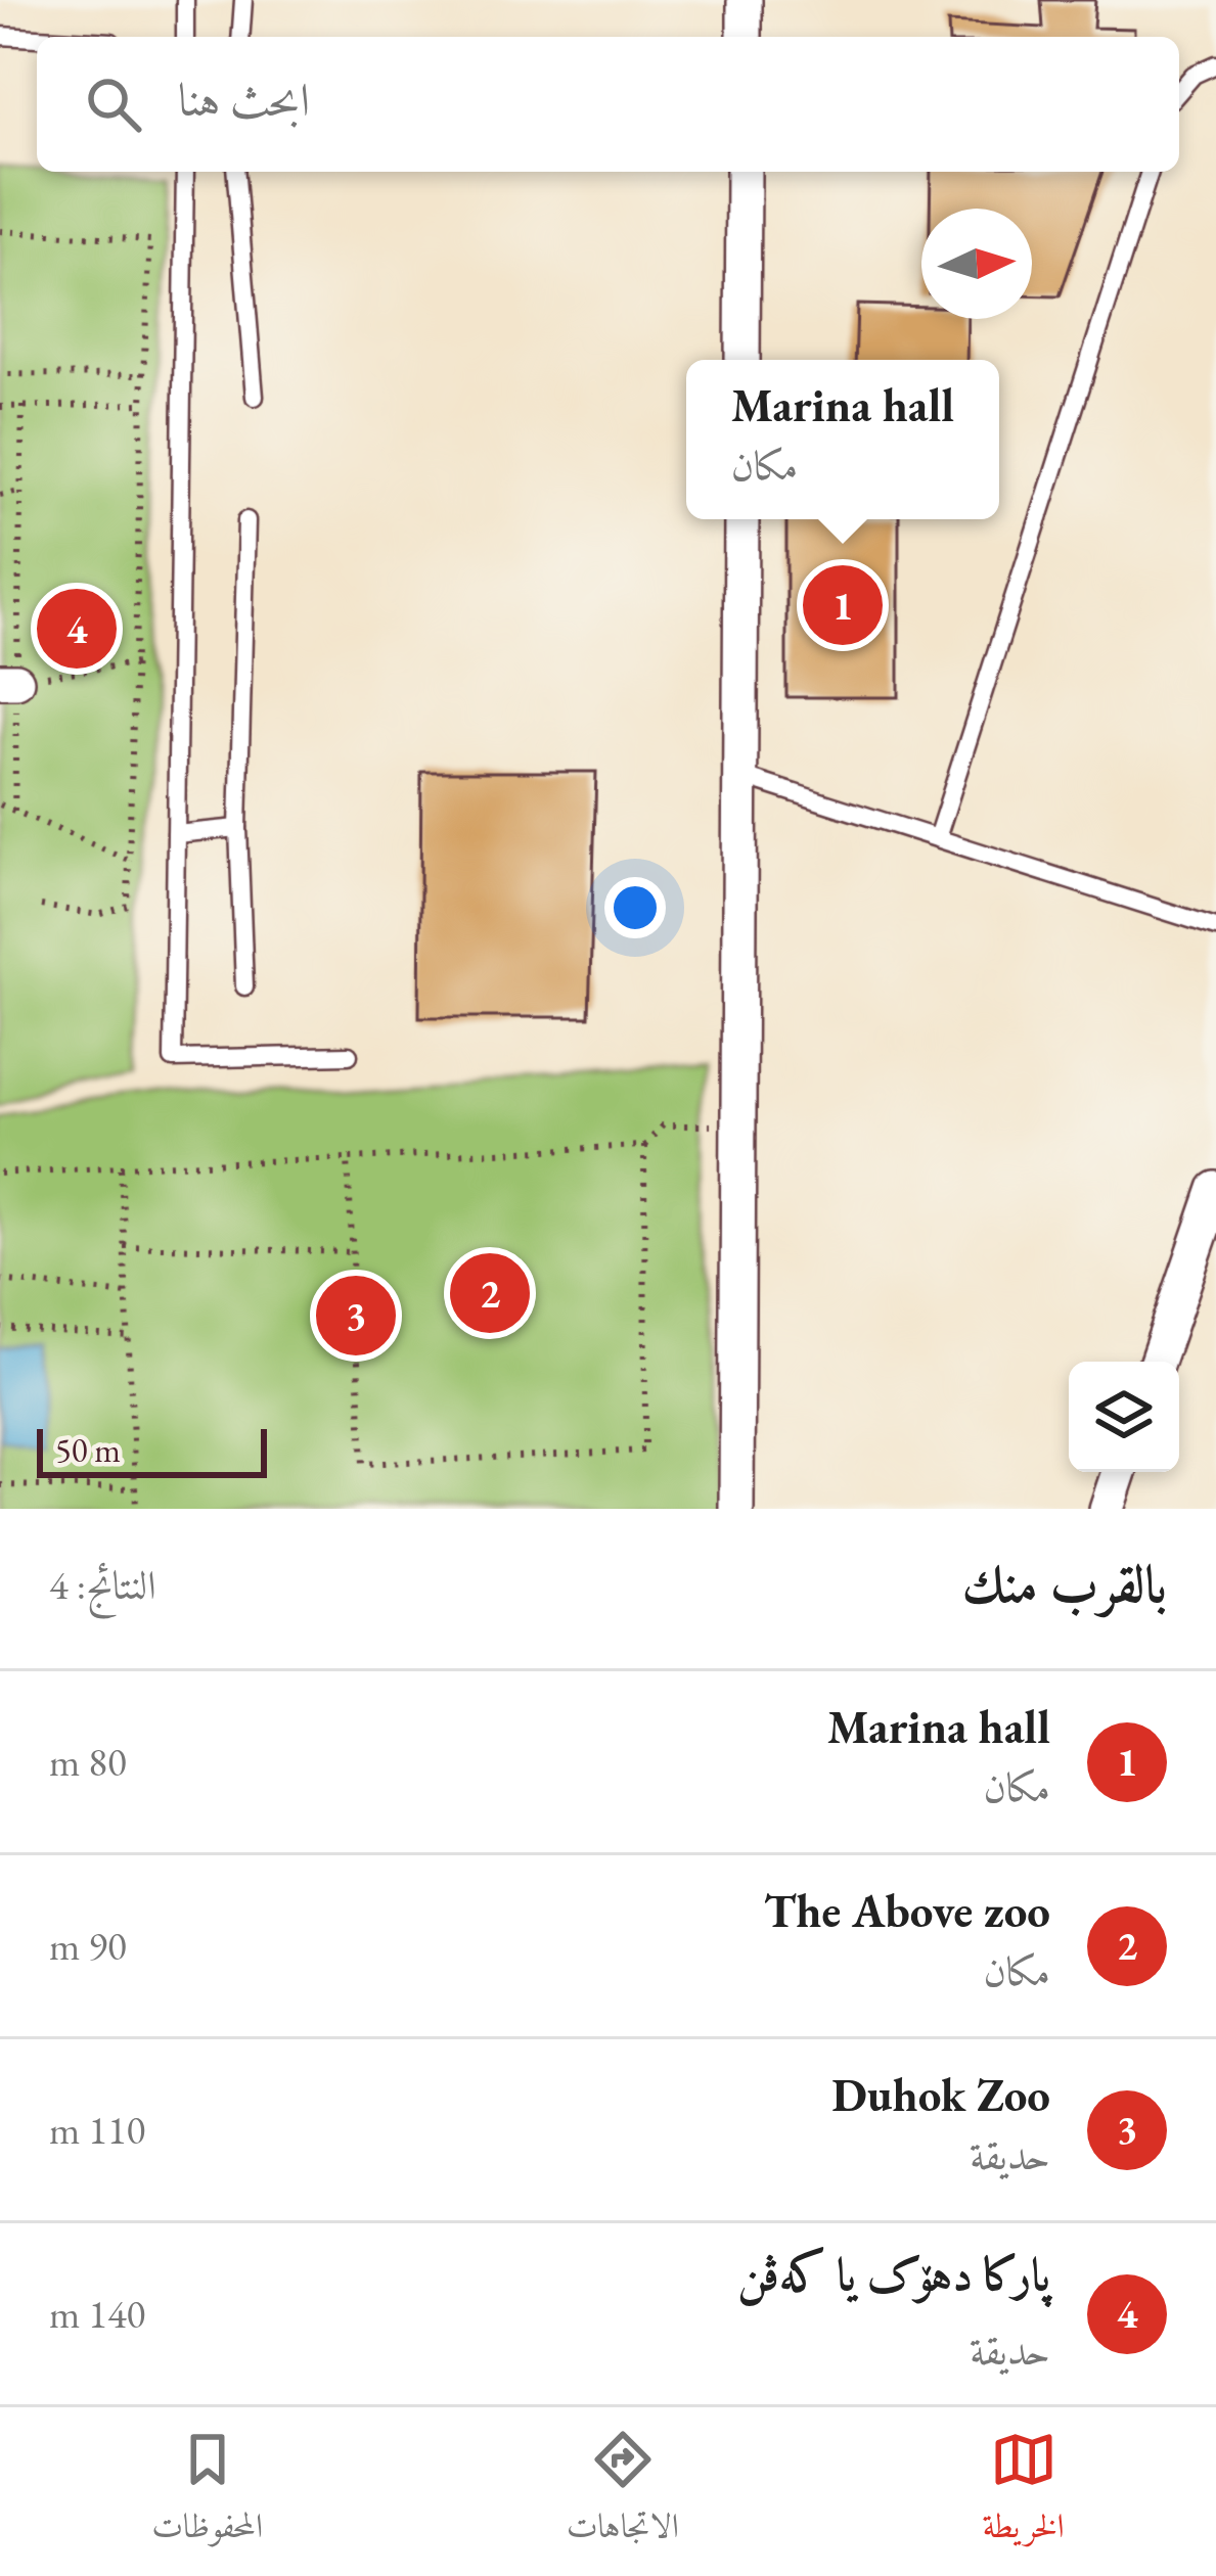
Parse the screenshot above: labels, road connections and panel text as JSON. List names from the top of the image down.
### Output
{
  "scale_bar": "50 m",
  "north": "right",
  "page": {
    "search": "ابحث هنا",
    "popup": ["Marina hall", "مكان"],
    "pins": [
      "1",
      "4",
      "2",
      "3"
    ],
    "scale": "50 m",
    "heading": ["بالقرب منك", "النتائج: 4"],
    "list": [
      {
        "mark": "1",
        "name": "Marina hall",
        "note": "مكان",
        "value": "80 m"
      },
      {
        "mark": "2",
        "name": "The Above zoo",
        "note": "مكان",
        "value": "90 m"
      },
      {
        "mark": "3",
        "name": "Duhok Zoo",
        "note": "حديقة",
        "value": "110 m"
      },
      {
        "mark": "4",
        "name": "پاركا دهۆک يا كەڤن",
        "note": "حديقة",
        "value": "140 m"
      }
    ],
    "nav": ["الخريطة", "الاتجاهات", "المحفوظات"]
  }
}
